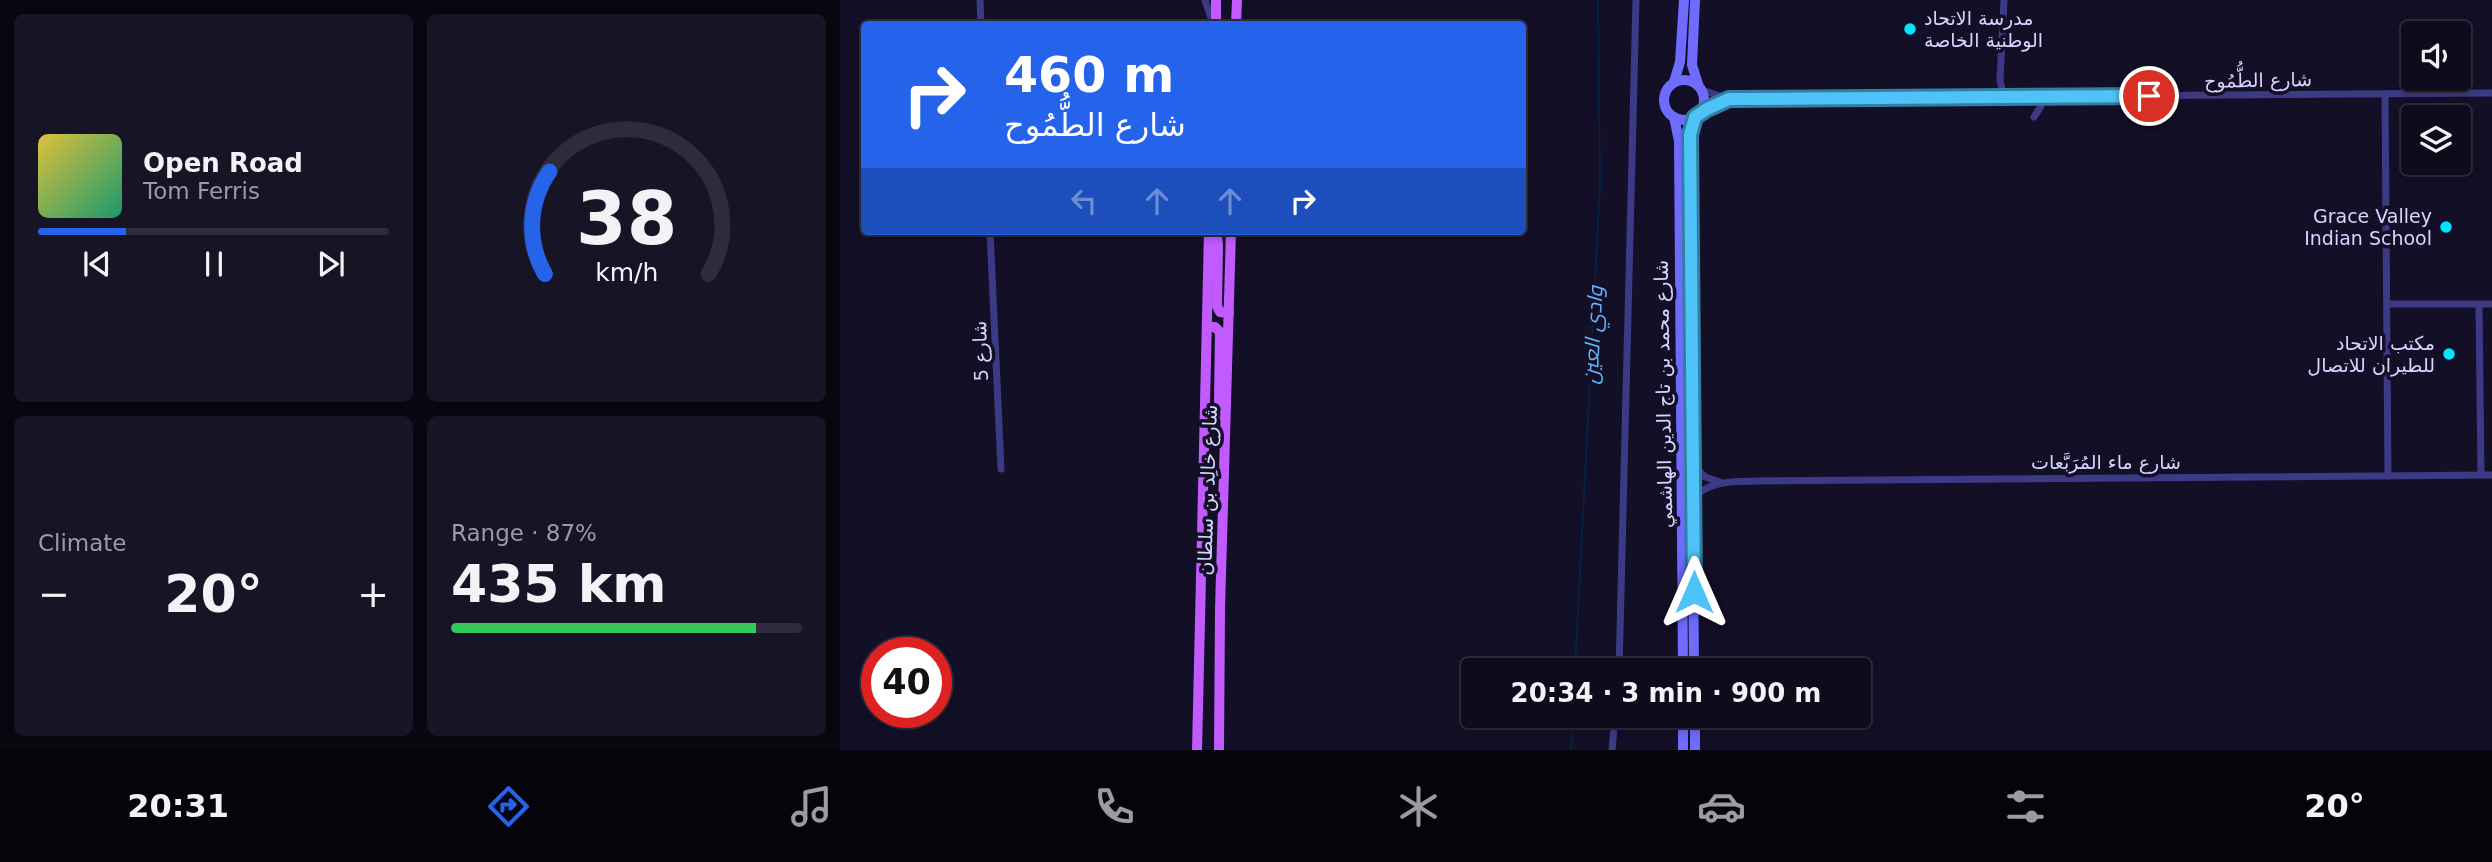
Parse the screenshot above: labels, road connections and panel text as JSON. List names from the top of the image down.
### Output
{
  "streets": {
    "main road": ["شارع خالِد بن سلطان"],
    "street": [
      "شارع الطُّمُوح",
      "شارع 5",
      "شارع محمد بن تاج الدين الهاشمي",
      "شارع ماء المُرَبَّعات"
    ]
  },
  "crossings": [
    ["شارع الطُّمُوح", "شارع محمد بن تاج الدين الهاشمي"]
  ],
  "water": ["وادي العين"],
  "places": ["مدرسة الاتحاد الوطنية الخاصة", "Grace Valley Indian School", "مكتب الاتحاد للطيران للاتصال"],
  "page": {
    "turn": ["460 m", "شارع الطُّمُوح"],
    "song": ["Open Road", "Tom Ferris"],
    "tile": [
      "Climate",
      ["Range · 87%", "435 km"]
    ],
    "heat": ["−", "20°", "+"],
    "limit": "40",
    "trip": "20:34 · 3 min · 900 m",
    "tabs": ["20:31", "20°"],
    "gauge": ["38", "km/h"]
  }
}
